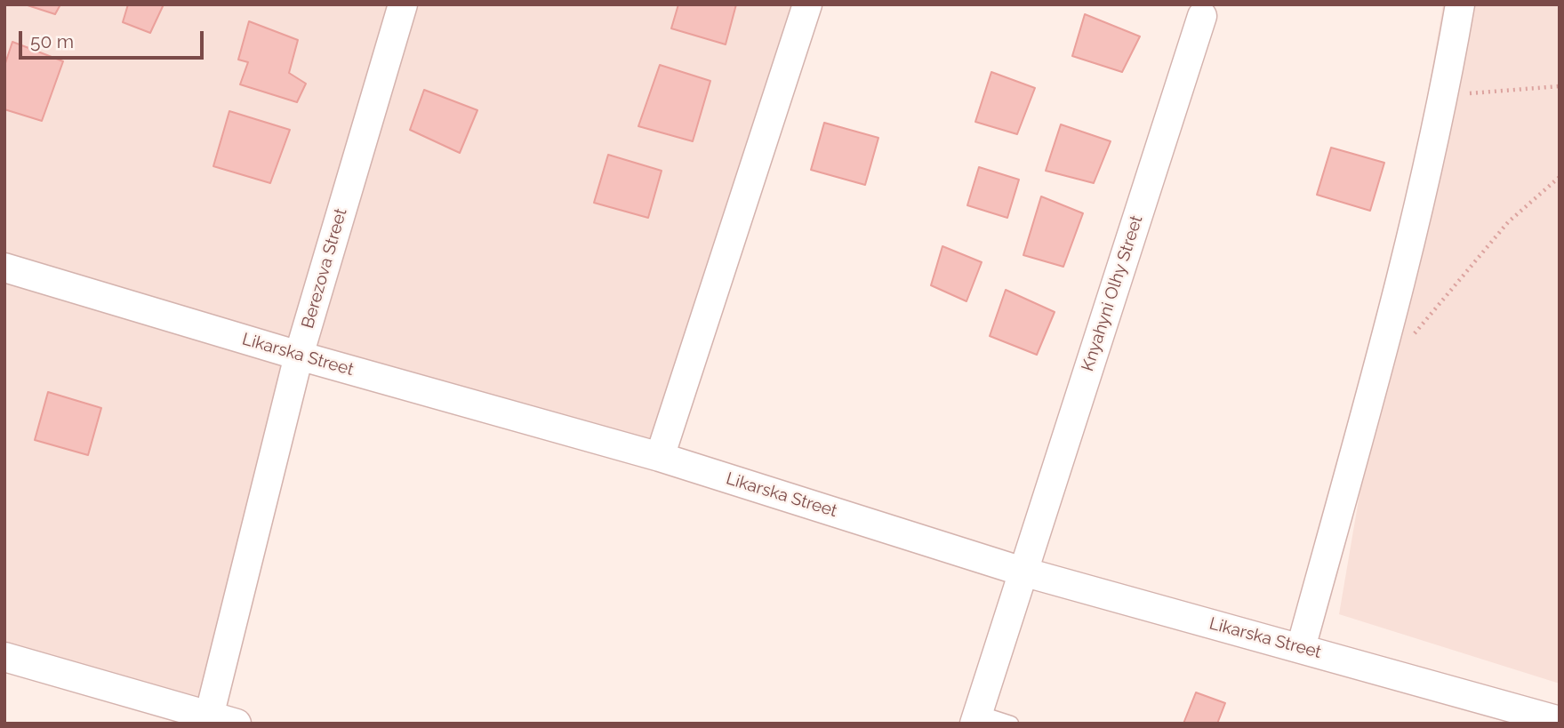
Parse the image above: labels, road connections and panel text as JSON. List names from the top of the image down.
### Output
{
  "streets": {
    "street": ["Berezova Street", "Knyahyni Olhy Street", "Likarska Street"]
  },
  "crossings": [
    ["Berezova Street", "Likarska Street"],
    ["Knyahyni Olhy Street", "Likarska Street"]
  ],
  "scale_bar": "50 m"
}
